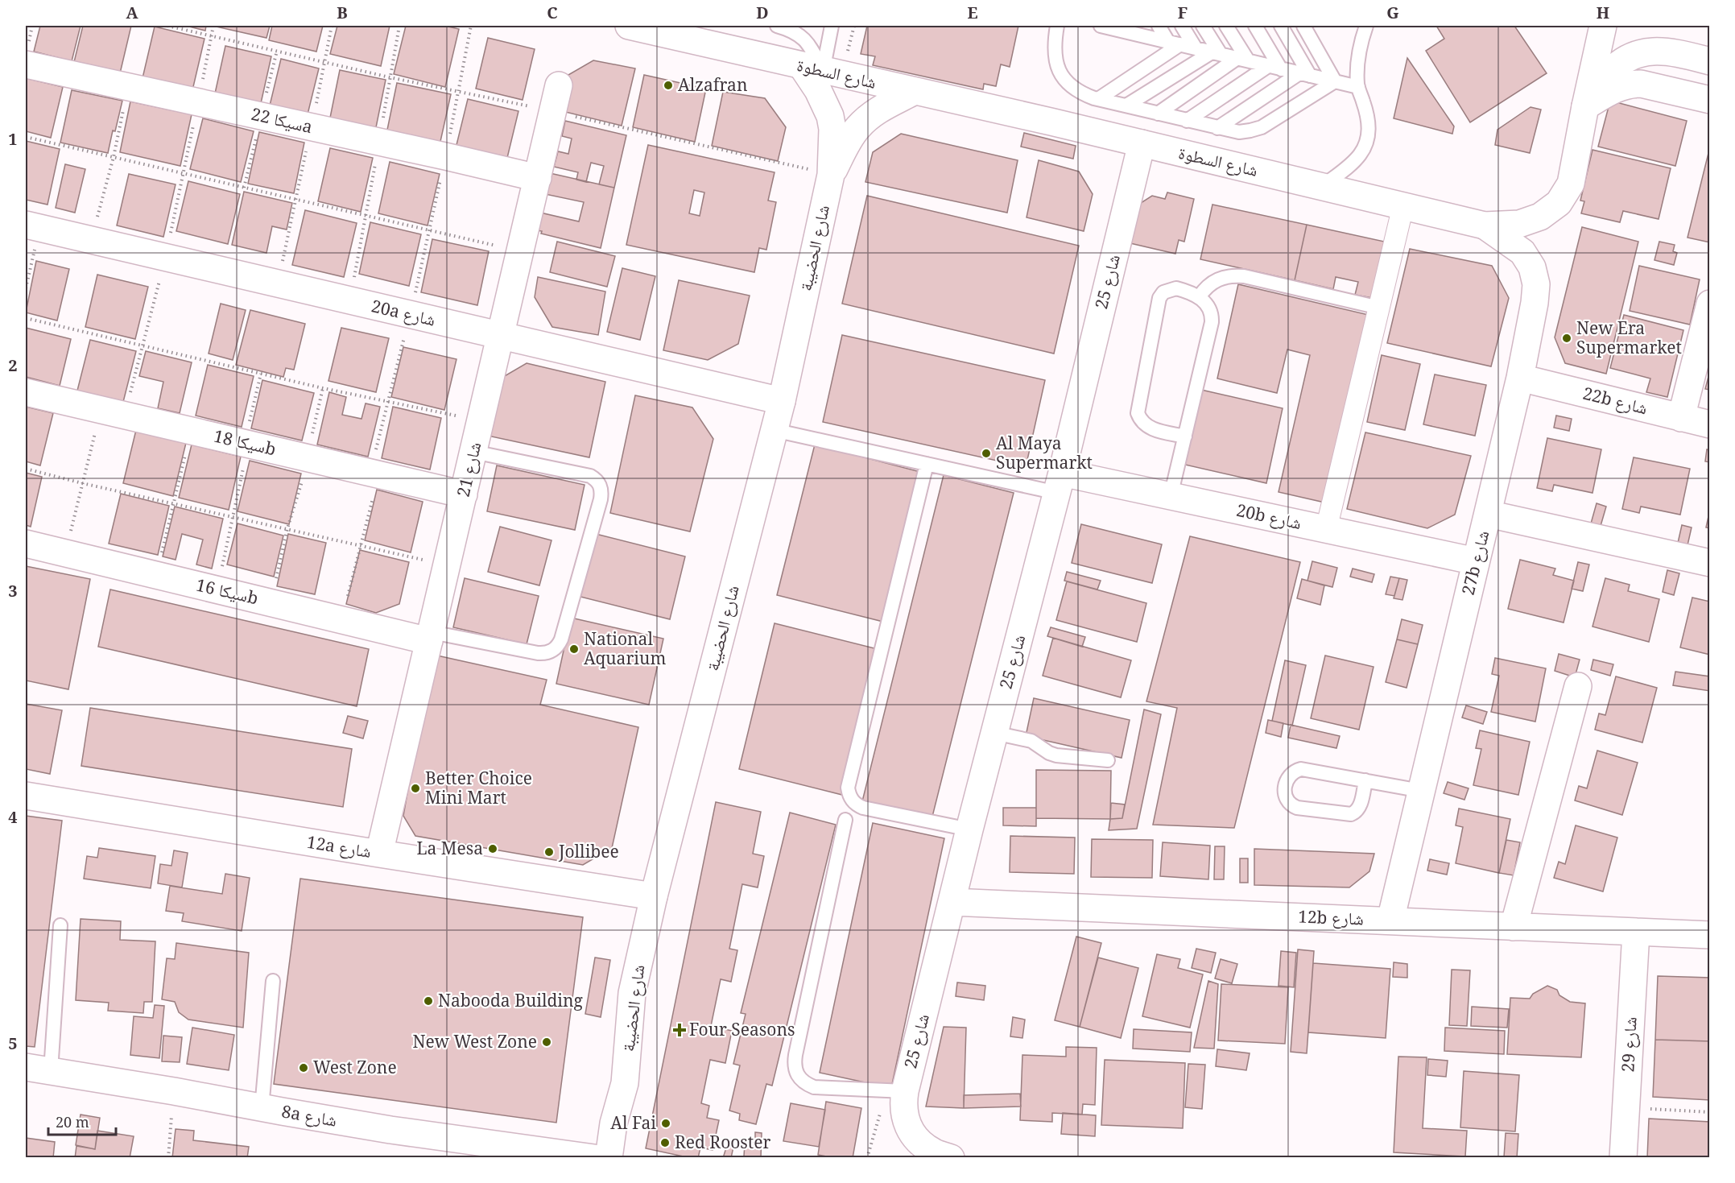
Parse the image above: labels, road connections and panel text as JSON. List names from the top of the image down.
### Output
{
  "streets": {
    "street": [
      "شارع السطوة",
      "سيكا 22a",
      "شارع الحضيبة",
      "شارع 25",
      "20a شارع",
      "22b شارع",
      "سيكا 18b",
      "شارع 21",
      "20b شارع",
      "27b شارع",
      "سيكا 16b",
      "12a شارع",
      "12b شارع",
      "شارع 29",
      "8a شارع"
    ]
  },
  "crossings": [
    ["شارع السطوة", "شارع الحضيبة"],
    ["شارع السطوة", "شارع 25"],
    ["شارع السطوة", "27b شارع"],
    ["سيكا 22a", "شارع 21"],
    ["شارع الحضيبة", "20a شارع"],
    ["شارع الحضيبة", "12a شارع"],
    ["شارع 25", "20b شارع"],
    ["شارع 25", "12b شارع"],
    ["20a شارع", "شارع 21"],
    ["22b شارع", "27b شارع"],
    ["سيكا 18b", "شارع 21"],
    ["شارع 21", "سيكا 16b"],
    ["شارع 21", "12a شارع"],
    ["20b شارع", "27b شارع"],
    ["27b شارع", "12b شارع"],
    ["12b شارع", "شارع 29"]
  ],
  "places": {
    "other": [
      "Alzafran",
      "New Era Supermarket",
      "Al Maya Supermarkt",
      "National Aquarium",
      "Better Choice Mini Mart",
      "La Mesa",
      "Jollibee",
      "Nabooda Building",
      "New West Zone",
      "West Zone",
      "Al Fai",
      "Red Rooster"
    ],
    "health": ["Four Seasons"]
  },
  "scale_bar": "20 m",
  "grid": {
    "columns": [
      "A",
      "B",
      "C",
      "D",
      "E",
      "F",
      "G",
      "H"
    ],
    "rows": [
      "1",
      "2",
      "3",
      "4",
      "5"
    ]
  }
}
